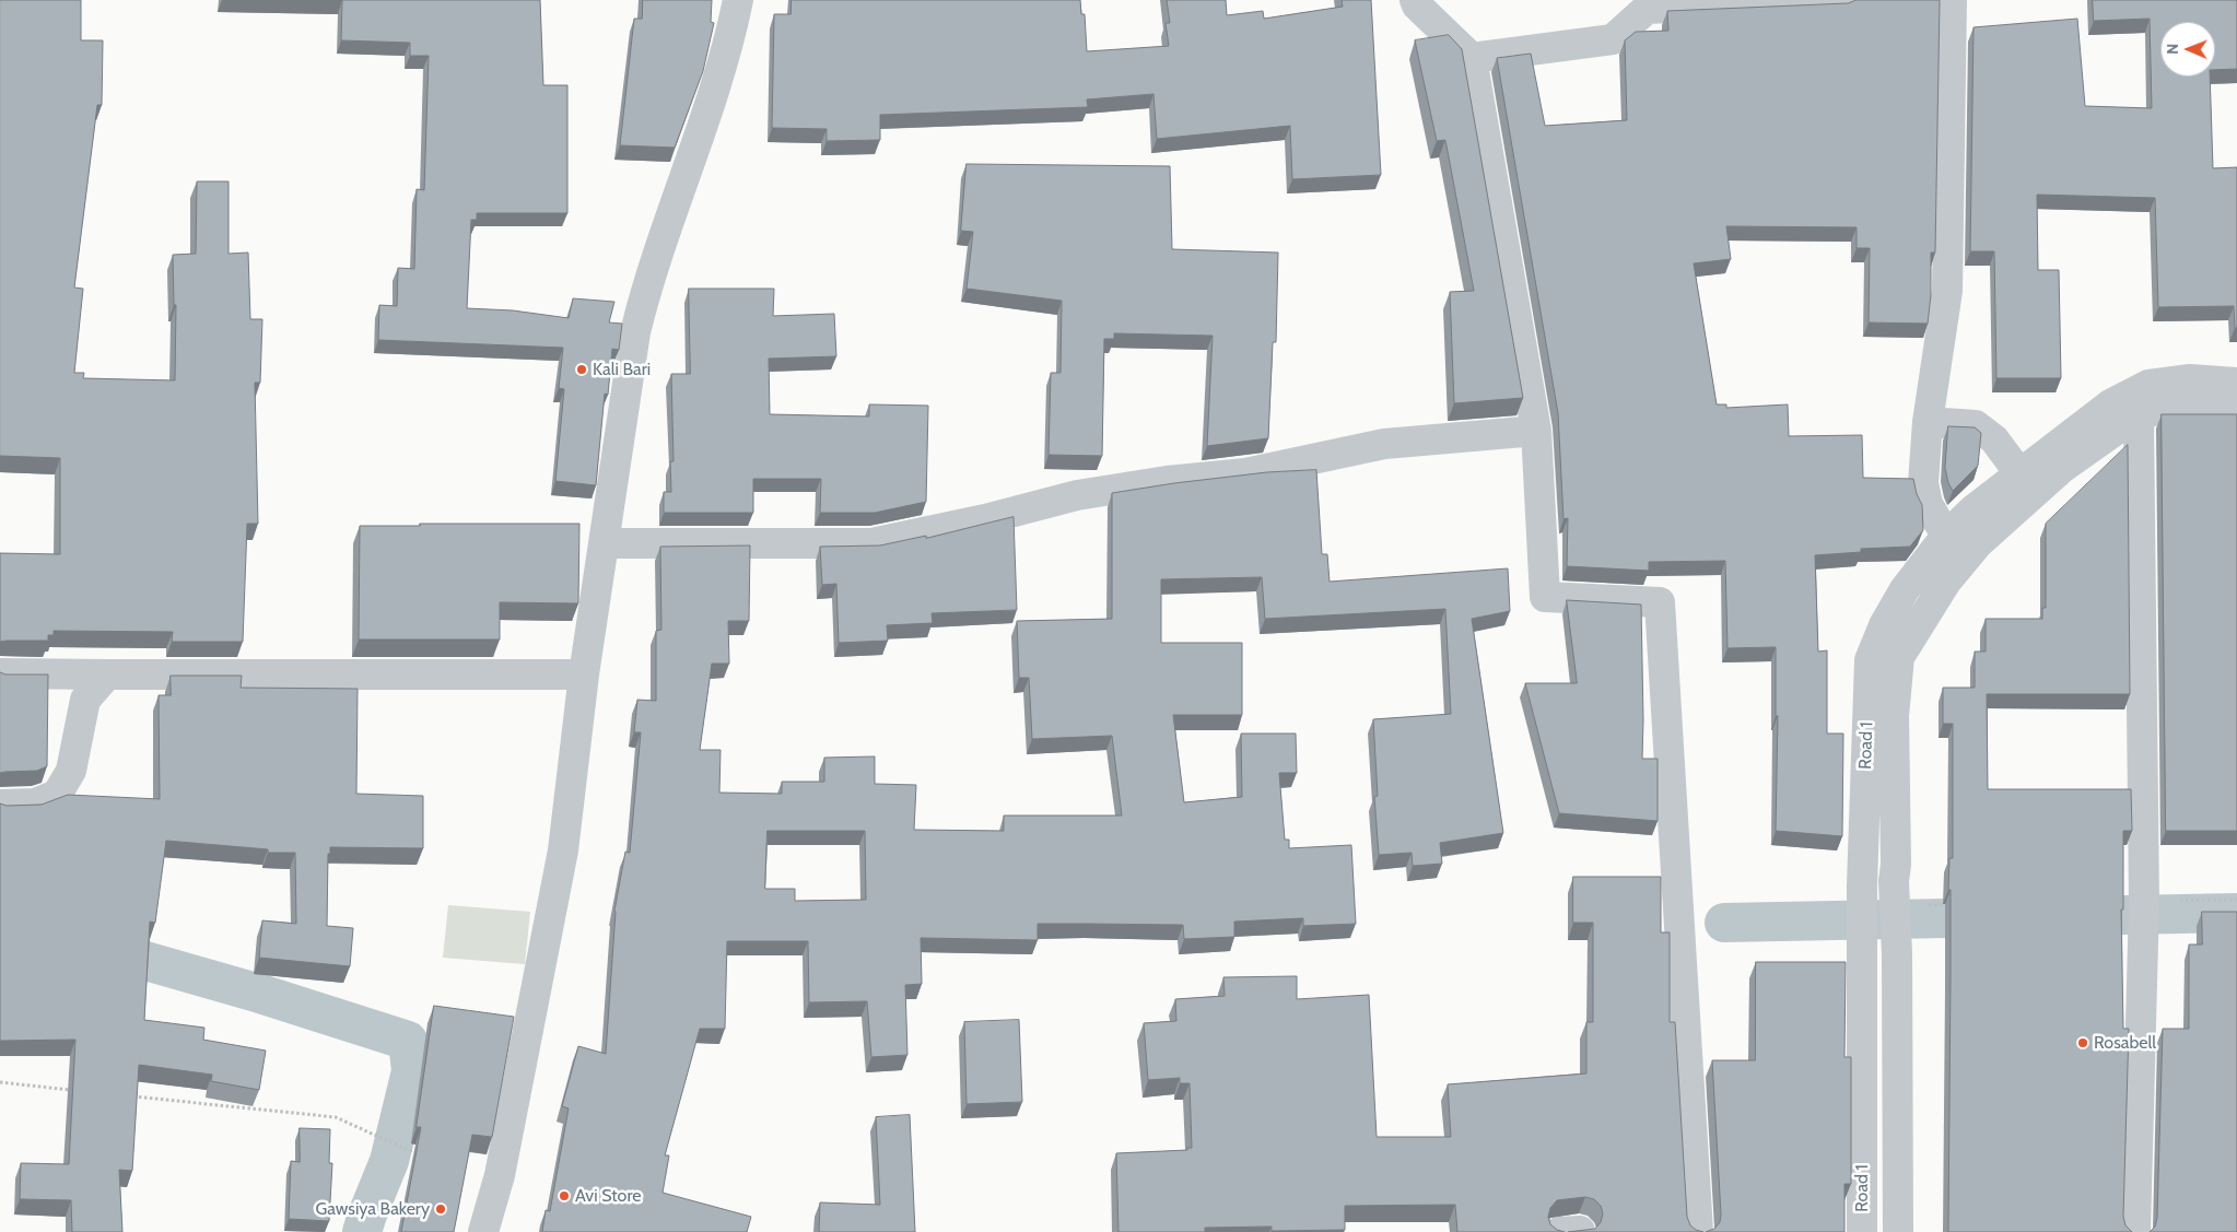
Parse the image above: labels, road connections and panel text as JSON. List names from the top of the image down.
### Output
{
  "streets": {
    "street": ["Road 1"]
  },
  "places": [
    "Kali Bari",
    "Rosabell",
    "Avi Store",
    "Gawsiya Bakery"
  ],
  "north": "left"
}
